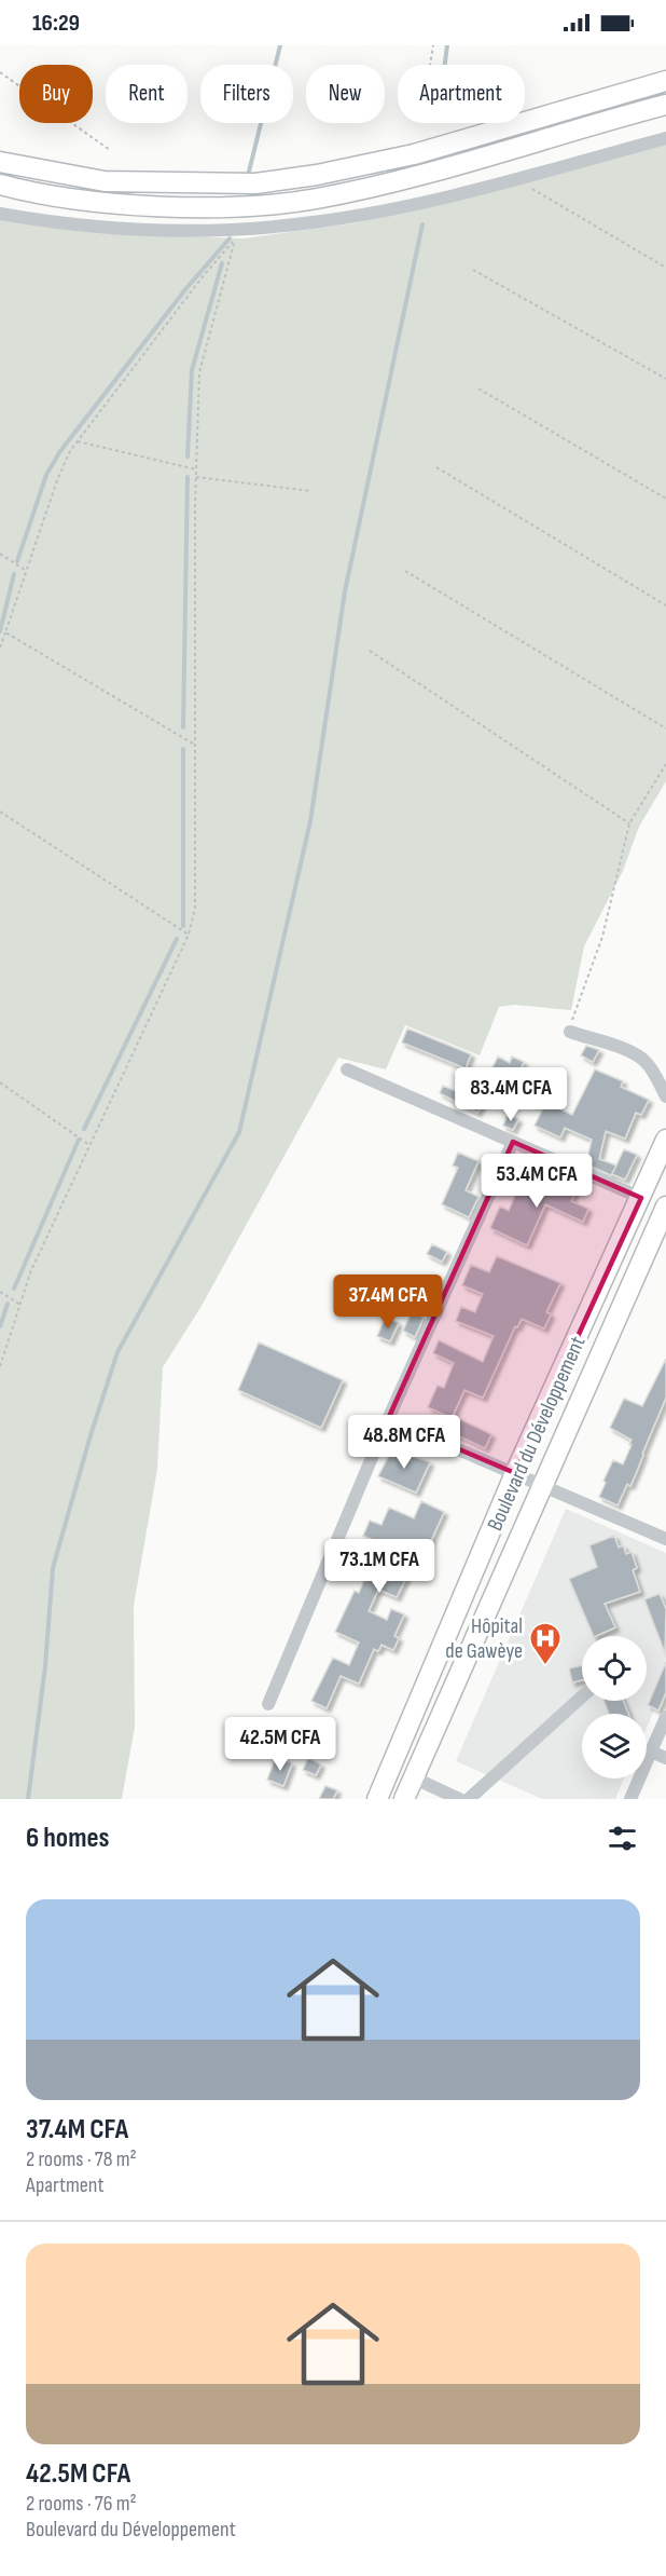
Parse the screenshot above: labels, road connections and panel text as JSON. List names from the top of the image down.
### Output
{
  "streets": {
    "highway": ["Boulevard du Développement"]
  },
  "places": {
    "hospital": ["Hôpital de Gawèye"]
  },
  "page": {
    "status": "16:29",
    "chip": [
      "Buy",
      "Rent",
      "Filters",
      "New",
      "Apartment"
    ],
    "price": [
      "83.4M CFA",
      "53.4M CFA",
      "37.4M CFA",
      "48.8M CFA",
      "73.1M CFA",
      "42.5M CFA"
    ],
    "heading": "6 homes",
    "list": [
      {
        "name": "37.4M CFA",
        "note": "2 rooms · 78 m² · Apartment"
      },
      {
        "name": "42.5M CFA",
        "note": "2 rooms · 76 m² · Boulevard du Développement"
      }
    ]
  }
}
